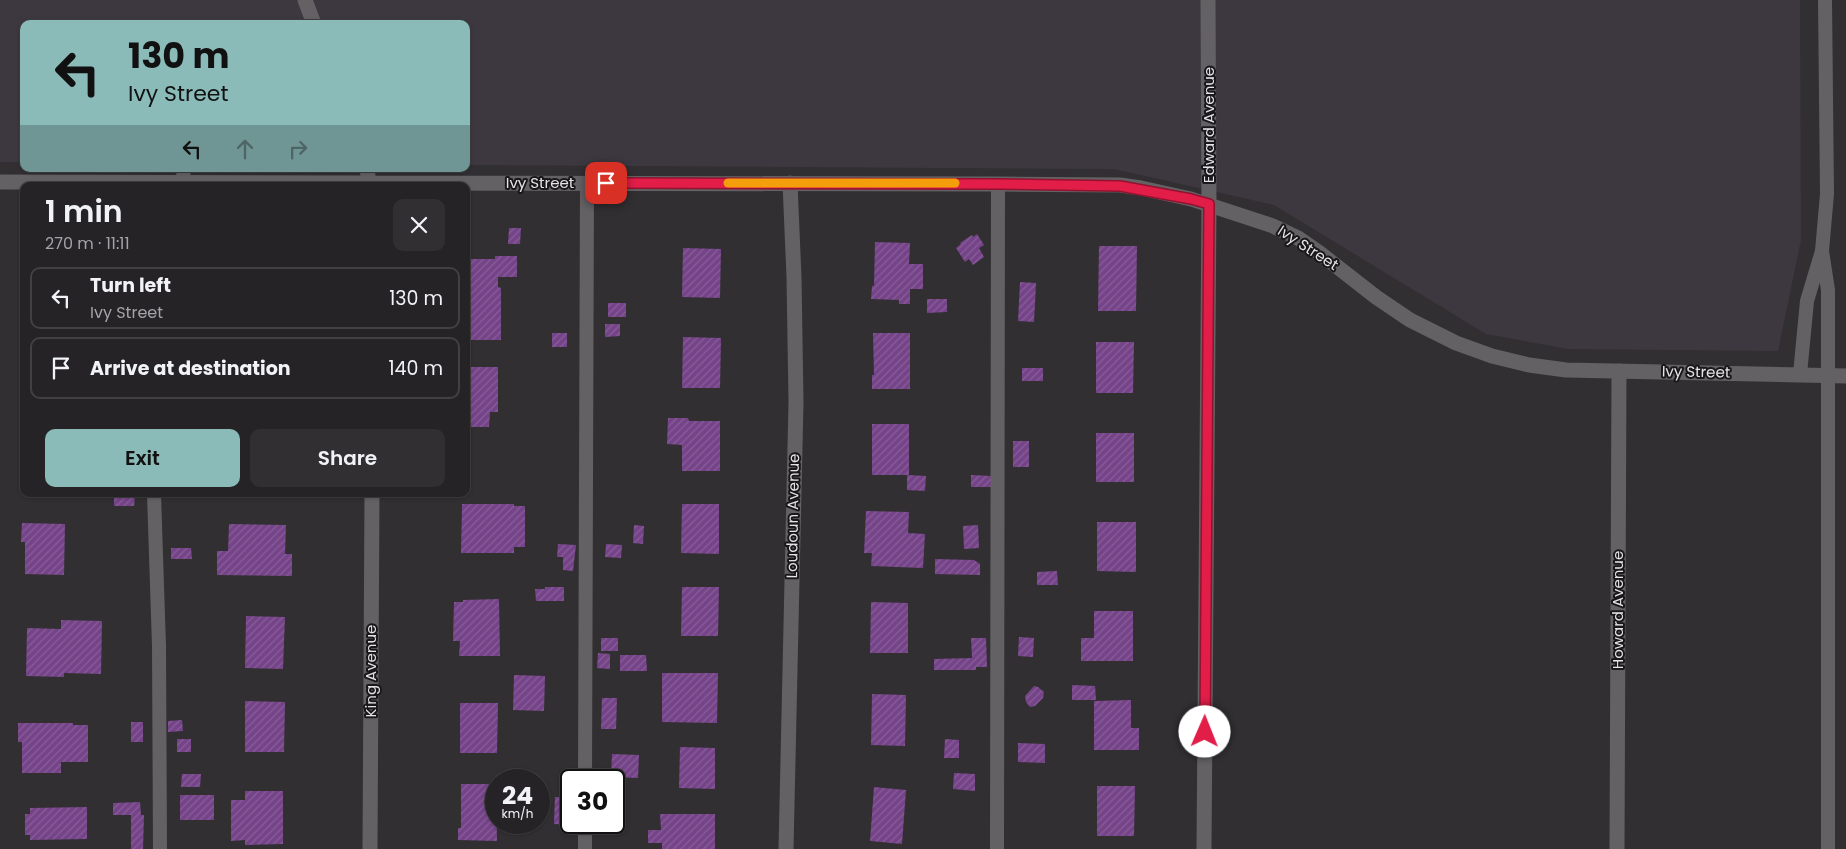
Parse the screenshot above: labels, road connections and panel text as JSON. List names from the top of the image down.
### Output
{
  "streets": {
    "street": [
      "Edward Avenue",
      "Ivy Street",
      "Loudoun Avenue",
      "Howard Avenue",
      "King Avenue"
    ]
  },
  "crossings": [
    ["Edward Avenue", "Ivy Street"],
    ["Ivy Street", "Loudoun Avenue"],
    ["Ivy Street", "Howard Avenue"]
  ],
  "page": {
    "turn": ["130 m", "Ivy Street"],
    "heading": ["1 min", "270 m · 11:11"],
    "list": [
      {
        "name": "Turn left",
        "note": "Ivy Street",
        "value": "130 m"
      },
      {
        "name": "Arrive at destination",
        "value": "140 m"
      }
    ],
    "buttons": ["Exit", "Share"],
    "speed": "24 km/h",
    "limit": "30"
  }
}
